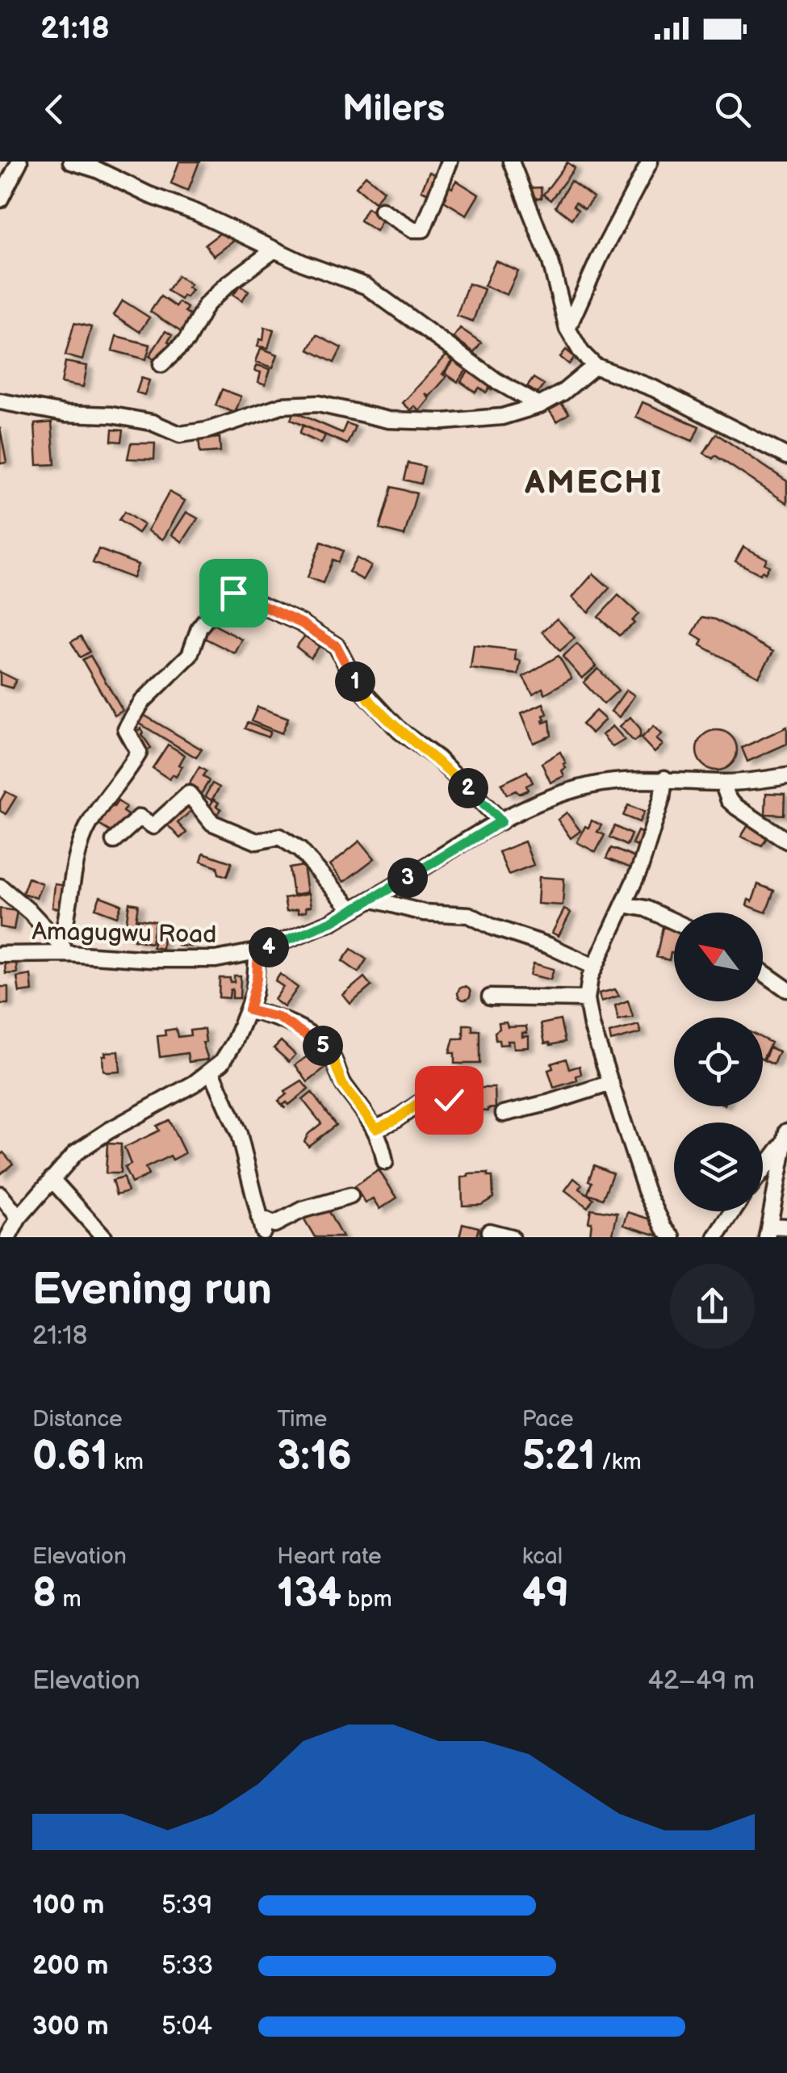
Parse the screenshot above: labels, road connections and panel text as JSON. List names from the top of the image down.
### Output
{
  "streets": {
    "street": ["Amagugwu Road"]
  },
  "districts": ["AMECHI"],
  "north": "top left",
  "page": {
    "status": "21:18",
    "header": "Milers",
    "pins": [
      "1",
      "2",
      "3",
      "4",
      "5"
    ],
    "heading": ["Evening run", "21:18"],
    "stats": [
      ["Distance", "0.61 km"],
      ["Time", "3:16"],
      ["Pace", "5:21 /km"],
      ["Elevation", "8 m"],
      ["Heart rate", "134 bpm"],
      ["kcal", "49"]
    ],
    "chart": ["Elevation", "42–49 m"],
    "list": [
      {
        "name": "100 m",
        "note": "5:39"
      },
      {
        "name": "200 m",
        "note": "5:33"
      },
      {
        "name": "300 m",
        "note": "5:04"
      }
    ]
  }
}
